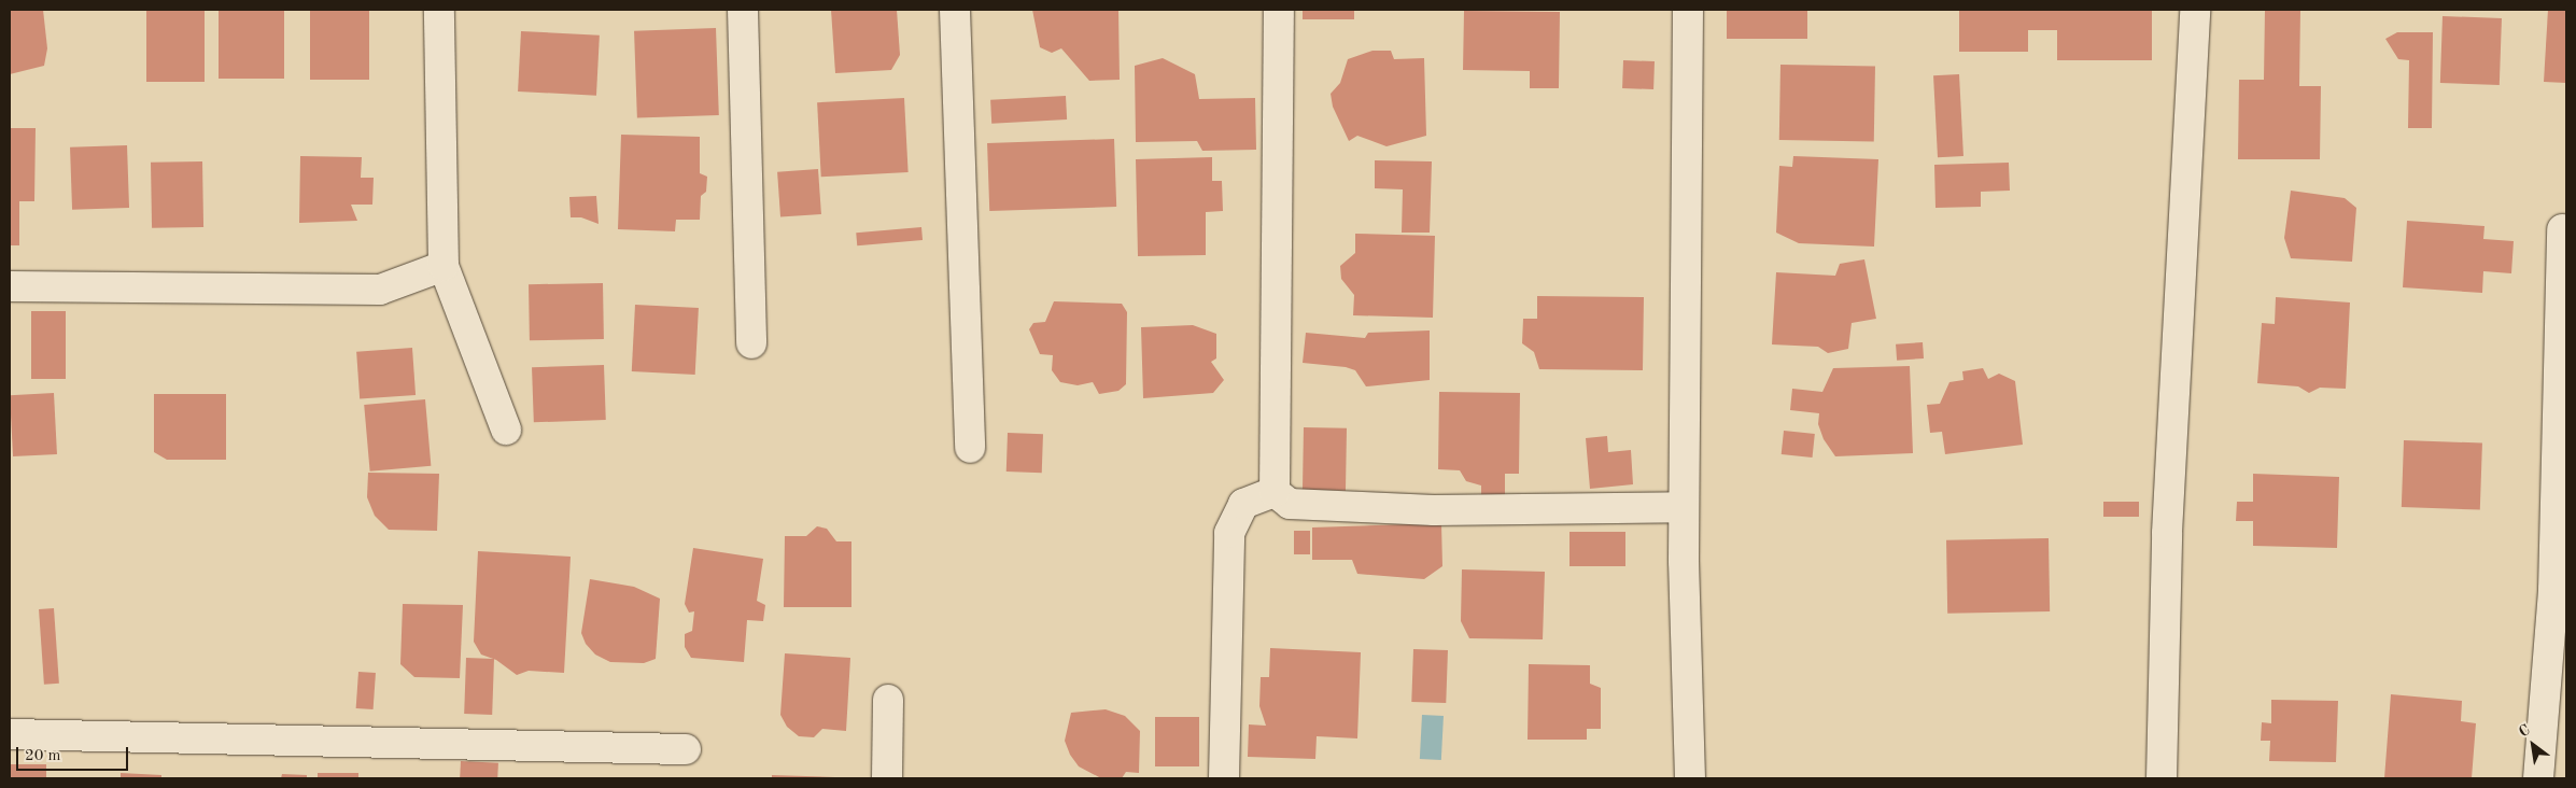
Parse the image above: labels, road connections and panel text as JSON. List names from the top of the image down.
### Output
{
  "scale_bar": "20 m",
  "north": "top left"
}
